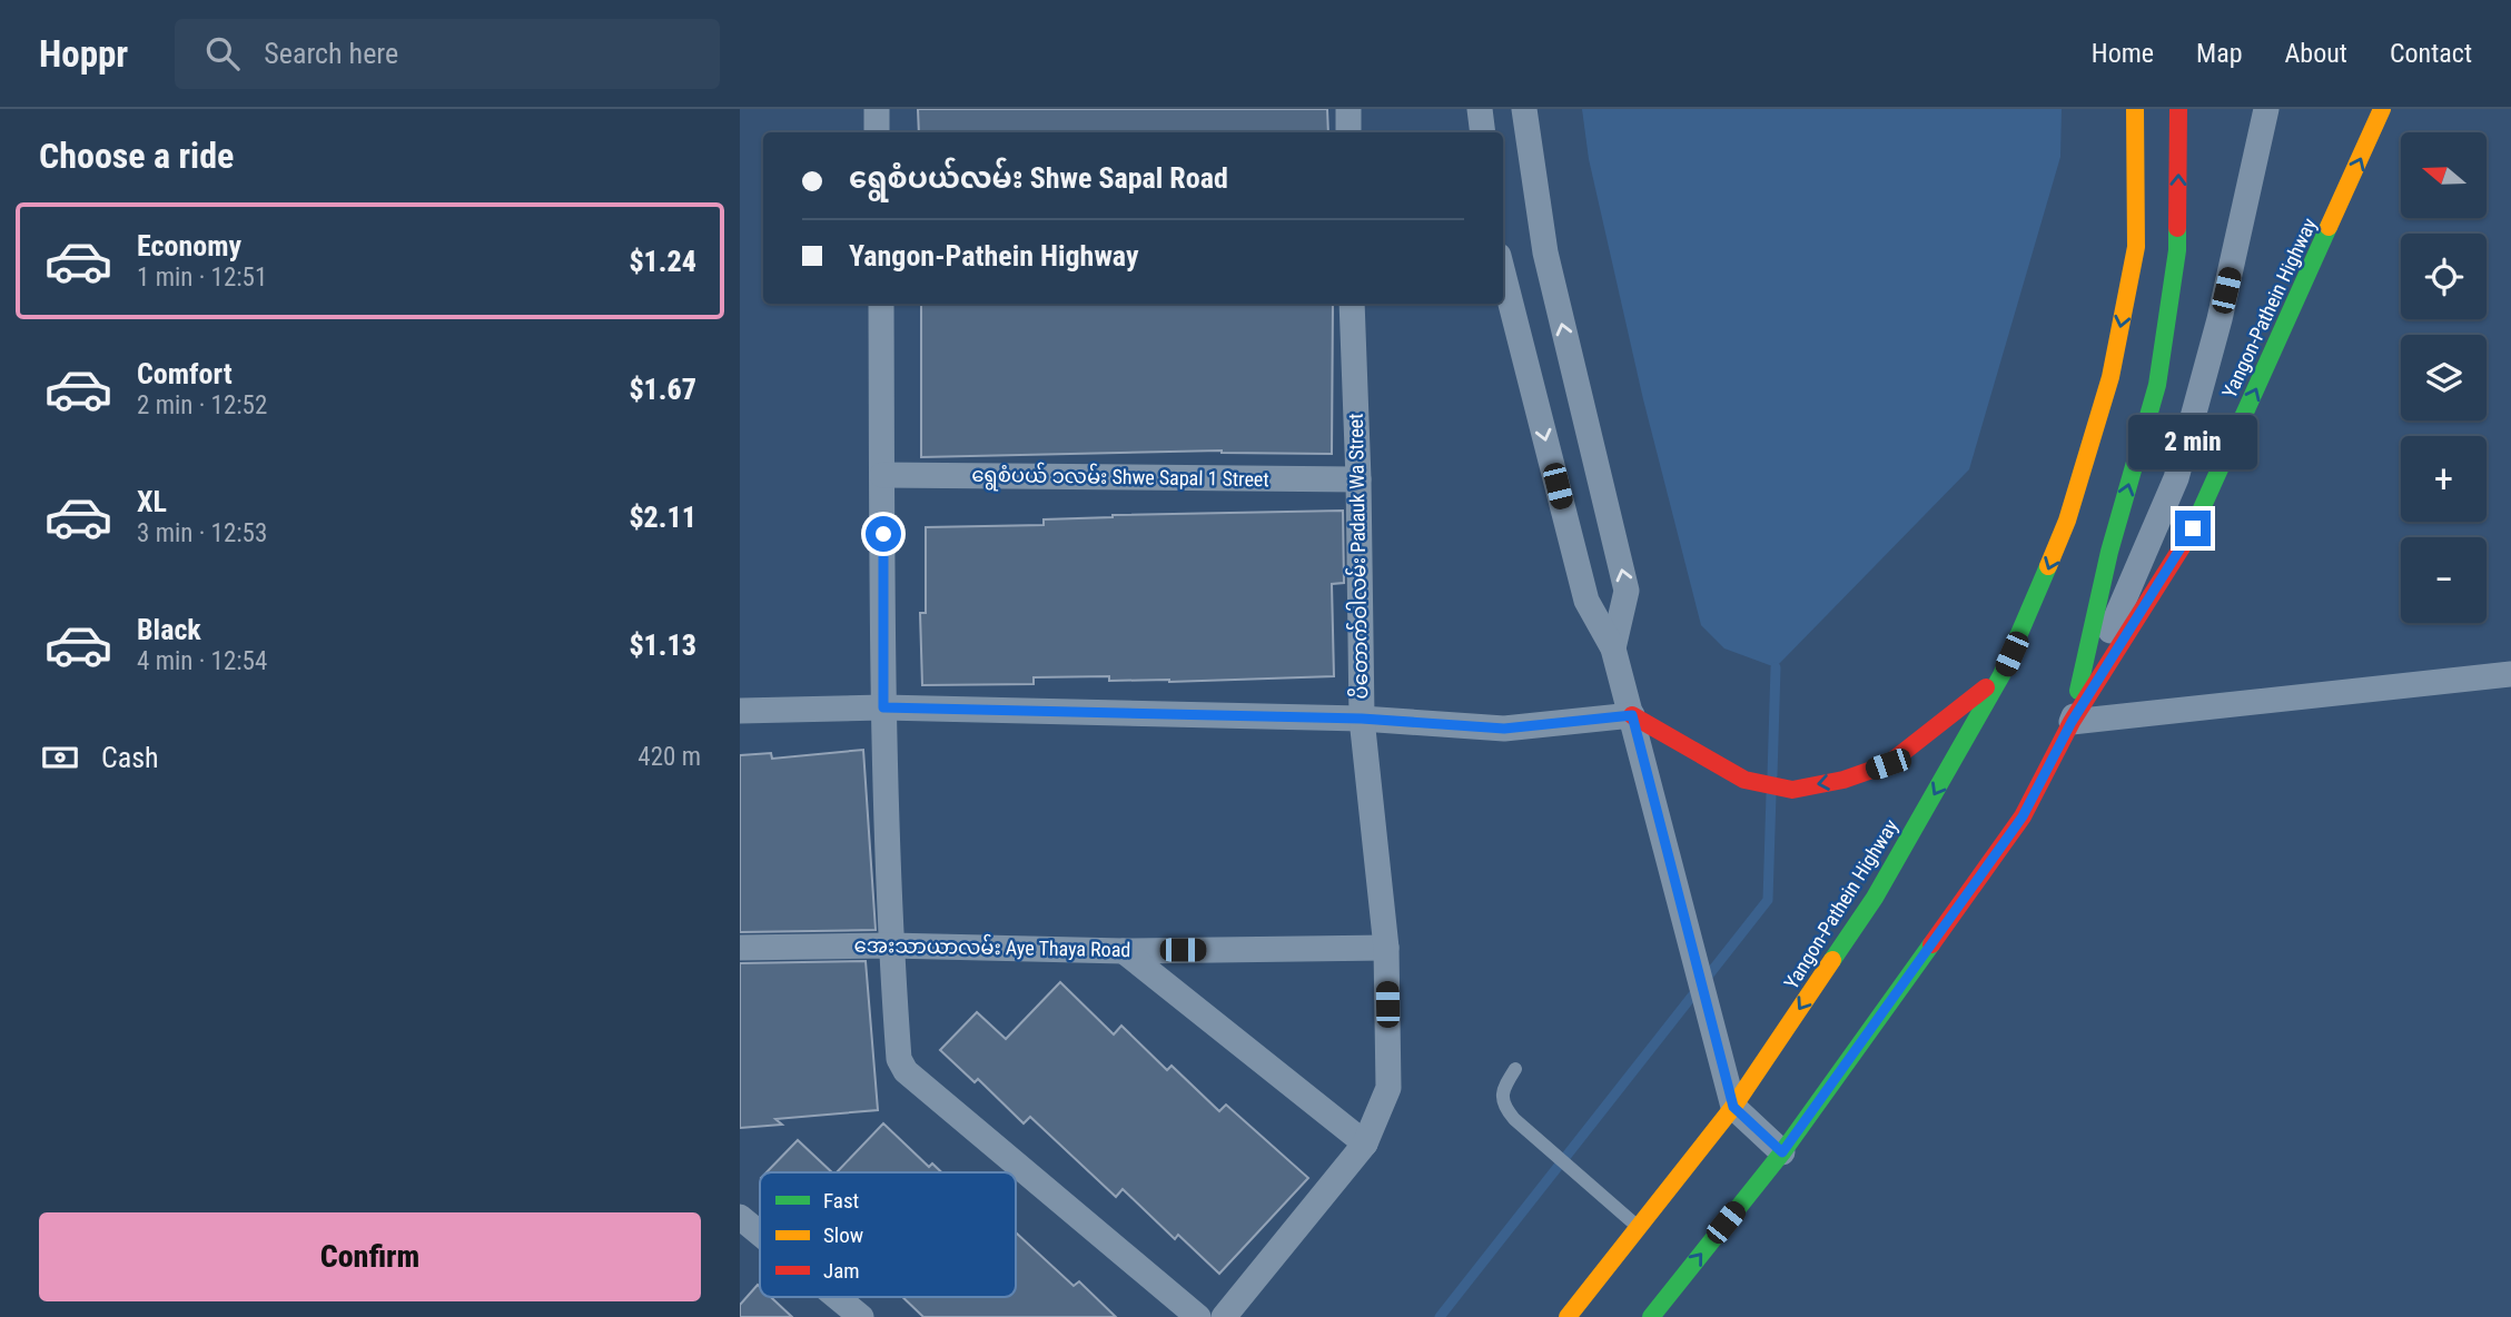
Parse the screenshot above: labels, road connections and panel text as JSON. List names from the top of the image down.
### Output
{
  "streets": {
    "main road": ["Yangon-Pathein Highway"],
    "street": ["ရွေစံပယ် ၁လမ်း Shwe Sapal 1 Street", "ပိတောက်ဝါလမ်း Padauk Wa Street", "အေးသာယာလမ်း Aye Thaya Road"]
  },
  "crossings": [
    ["ရွေစံပယ် ၁လမ်း Shwe Sapal 1 Street", "ပိတောက်ဝါလမ်း Padauk Wa Street"],
    ["ပိတောက်ဝါလမ်း Padauk Wa Street", "အေးသာယာလမ်း Aye Thaya Road"]
  ],
  "legend": ["Fast", "Slow", "Jam"],
  "north": "left",
  "page": {
    "header": "Hoppr",
    "search": "Search here",
    "nav": [
      "Home",
      "Map",
      "About",
      "Contact"
    ],
    "heading": "Choose a ride",
    "map_buttons": ["+", "−"],
    "banner": ["ရွေစံပယ်လမ်း Shwe Sapal Road", "Yangon-Pathein Highway"],
    "list": [
      {
        "name": "Economy",
        "note": "1 min · 12:51",
        "value": "$1.24"
      },
      {
        "name": "Comfort",
        "note": "2 min · 12:52",
        "value": "$1.67"
      },
      {
        "name": "XL",
        "note": "3 min · 12:53",
        "value": "$2.11"
      },
      {
        "name": "Black",
        "note": "4 min · 12:54",
        "value": "$1.13"
      }
    ],
    "bubble": "2 min",
    "pay": ["Cash", "420 m"],
    "buttons": "Confirm"
  }
}
